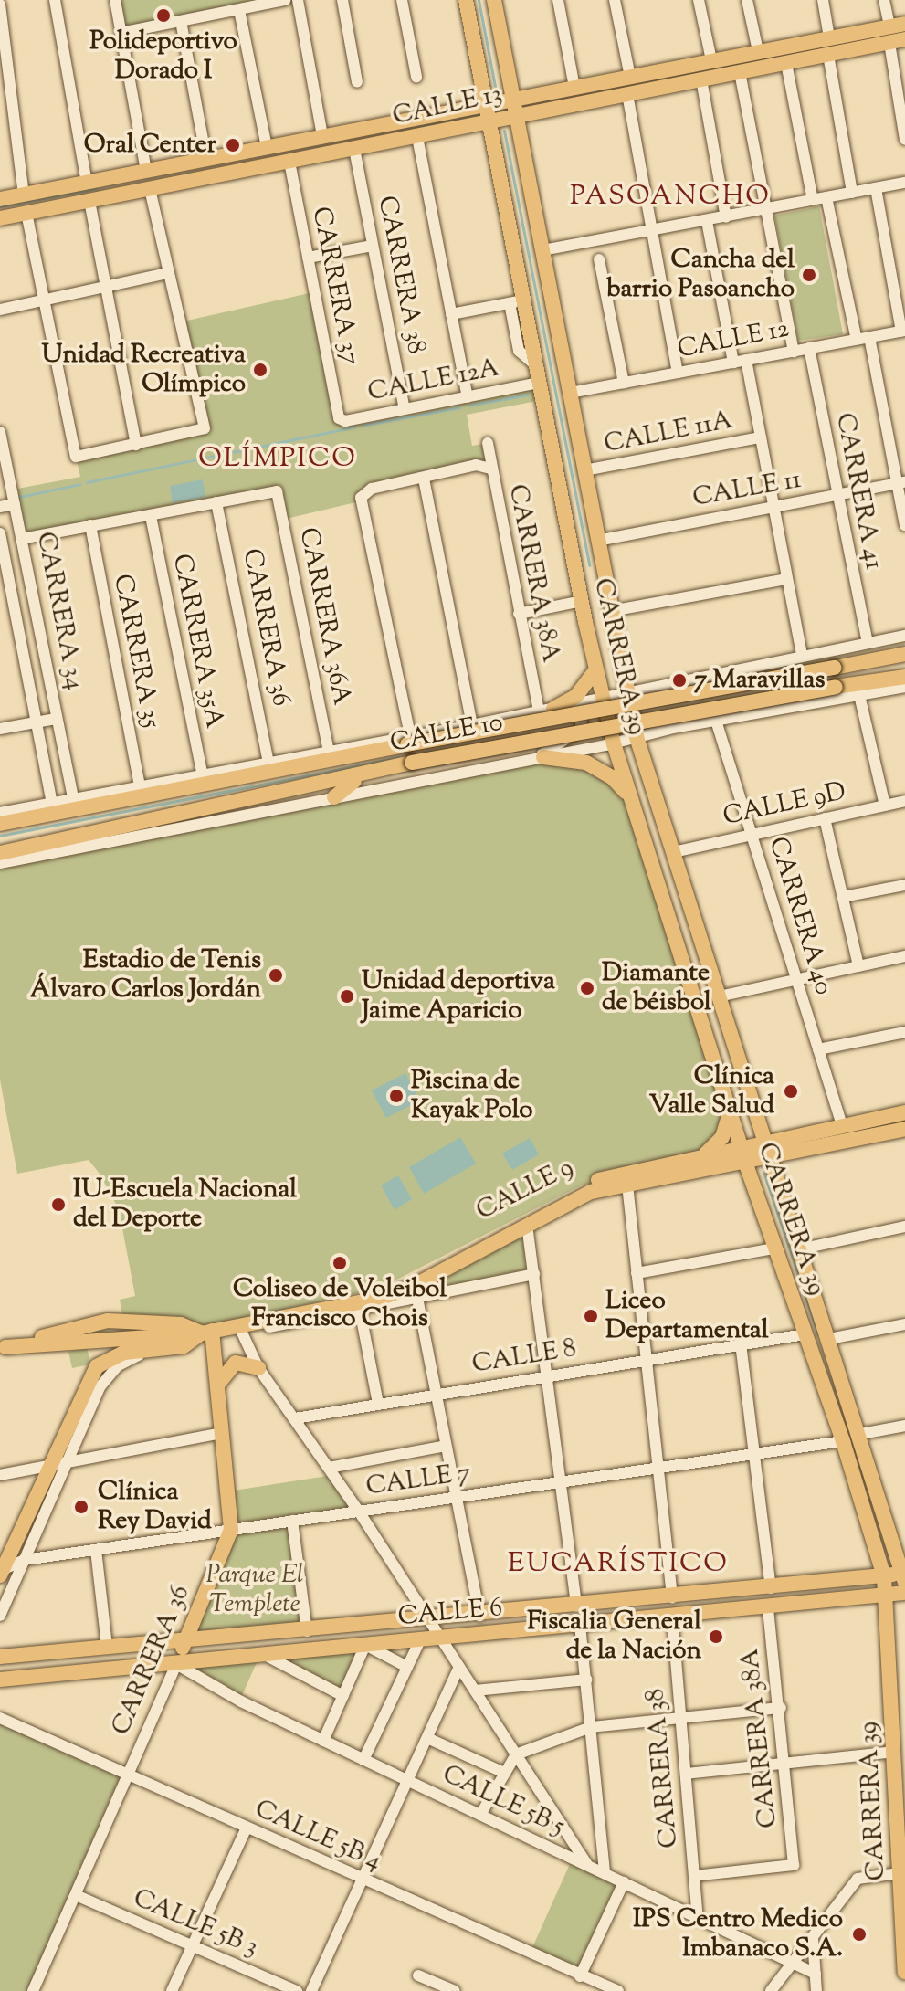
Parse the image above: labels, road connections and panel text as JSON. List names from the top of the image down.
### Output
{
  "streets": {
    "main road": [
      "CALLE 13",
      "CARRERA 36",
      "CARRERA 39",
      "CALLE 10",
      "CALLE 9",
      "CALLE 6"
    ],
    "street": [
      "CARRERA 38",
      "CARRERA 37",
      "CALLE 12",
      "CALLE 12A",
      "CALLE 11A",
      "CALLE 11",
      "CARRERA 41",
      "CARRERA 38A",
      "CARRERA 34",
      "CARRERA 36A",
      "CARRERA 35A",
      "CARRERA 35",
      "CALLE 9D",
      "CARRERA 40",
      "CALLE 8",
      "CALLE 7",
      "CALLE 5B 5",
      "CALLE 5B 4",
      "CALLE 5B 3"
    ]
  },
  "crossings": [
    ["CALLE 13", "CARRERA 38"],
    ["CALLE 13", "CARRERA 37"],
    ["CALLE 13", "CARRERA 39"],
    ["CARRERA 38", "CALLE 12A"],
    ["CARRERA 38", "CARRERA 38A"],
    ["CARRERA 38", "CALLE 6"],
    ["CARRERA 38", "CALLE 5B 5"],
    ["CARRERA 37", "CALLE 12A"],
    ["CALLE 12", "CARRERA 41"],
    ["CALLE 12", "CARRERA 39"],
    ["CALLE 12A", "CARRERA 39"],
    ["CALLE 11A", "CARRERA 39"],
    ["CALLE 11", "CARRERA 41"],
    ["CALLE 11", "CARRERA 39"],
    ["CARRERA 41", "CALLE 10"],
    ["CARRERA 38A", "CALLE 10"],
    ["CARRERA 38A", "CALLE 6"],
    ["CARRERA 34", "CALLE 10"],
    ["CARRERA 36A", "CARRERA 36"],
    ["CARRERA 36A", "CALLE 10"],
    ["CARRERA 36", "CALLE 10"],
    ["CARRERA 36", "CALLE 9"],
    ["CARRERA 36", "CALLE 7"],
    ["CARRERA 36", "CALLE 6"],
    ["CARRERA 36", "CALLE 5B 5"],
    ["CARRERA 36", "CALLE 5B 4"],
    ["CARRERA 36", "CALLE 5B 3"],
    ["CARRERA 35A", "CALLE 10"],
    ["CARRERA 35", "CALLE 10"],
    ["CARRERA 39", "CALLE 10"],
    ["CARRERA 39", "CALLE 9D"],
    ["CARRERA 39", "CALLE 9"],
    ["CARRERA 39", "CALLE 8"],
    ["CARRERA 39", "CALLE 7"],
    ["CARRERA 39", "CALLE 6"],
    ["CALLE 10", "CARRERA 40"],
    ["CALLE 9D", "CARRERA 40"],
    ["CARRERA 40", "CALLE 9"],
    ["CALLE 6", "CALLE 5B 5"]
  ],
  "districts": ["PASOANCHO", "OLÍMPICO", "EUCARÍSTICO"],
  "parks": ["Parque El Templete"],
  "places": [
    "Polideportivo Dorado I",
    "Oral Center",
    "Cancha del barrio Pasoancho",
    "Unidad Recreativa Olímpico",
    "7 Maravillas",
    "Estadio de Tenis Álvaro Carlos Jordán",
    "Diamante de béisbol",
    "Unidad deportiva Jaime Aparicio",
    "Clínica Valle Salud",
    "Piscina de Kayak Polo",
    "IU-Escuela Nacional del Deporte",
    "Coliseo de Voleibol Francisco Chois",
    "Liceo Departamental",
    "Clínica Rey David",
    "Fiscalia General de la Nación",
    "IPS Centro Medico Imbanaco S.A."
  ]
}
